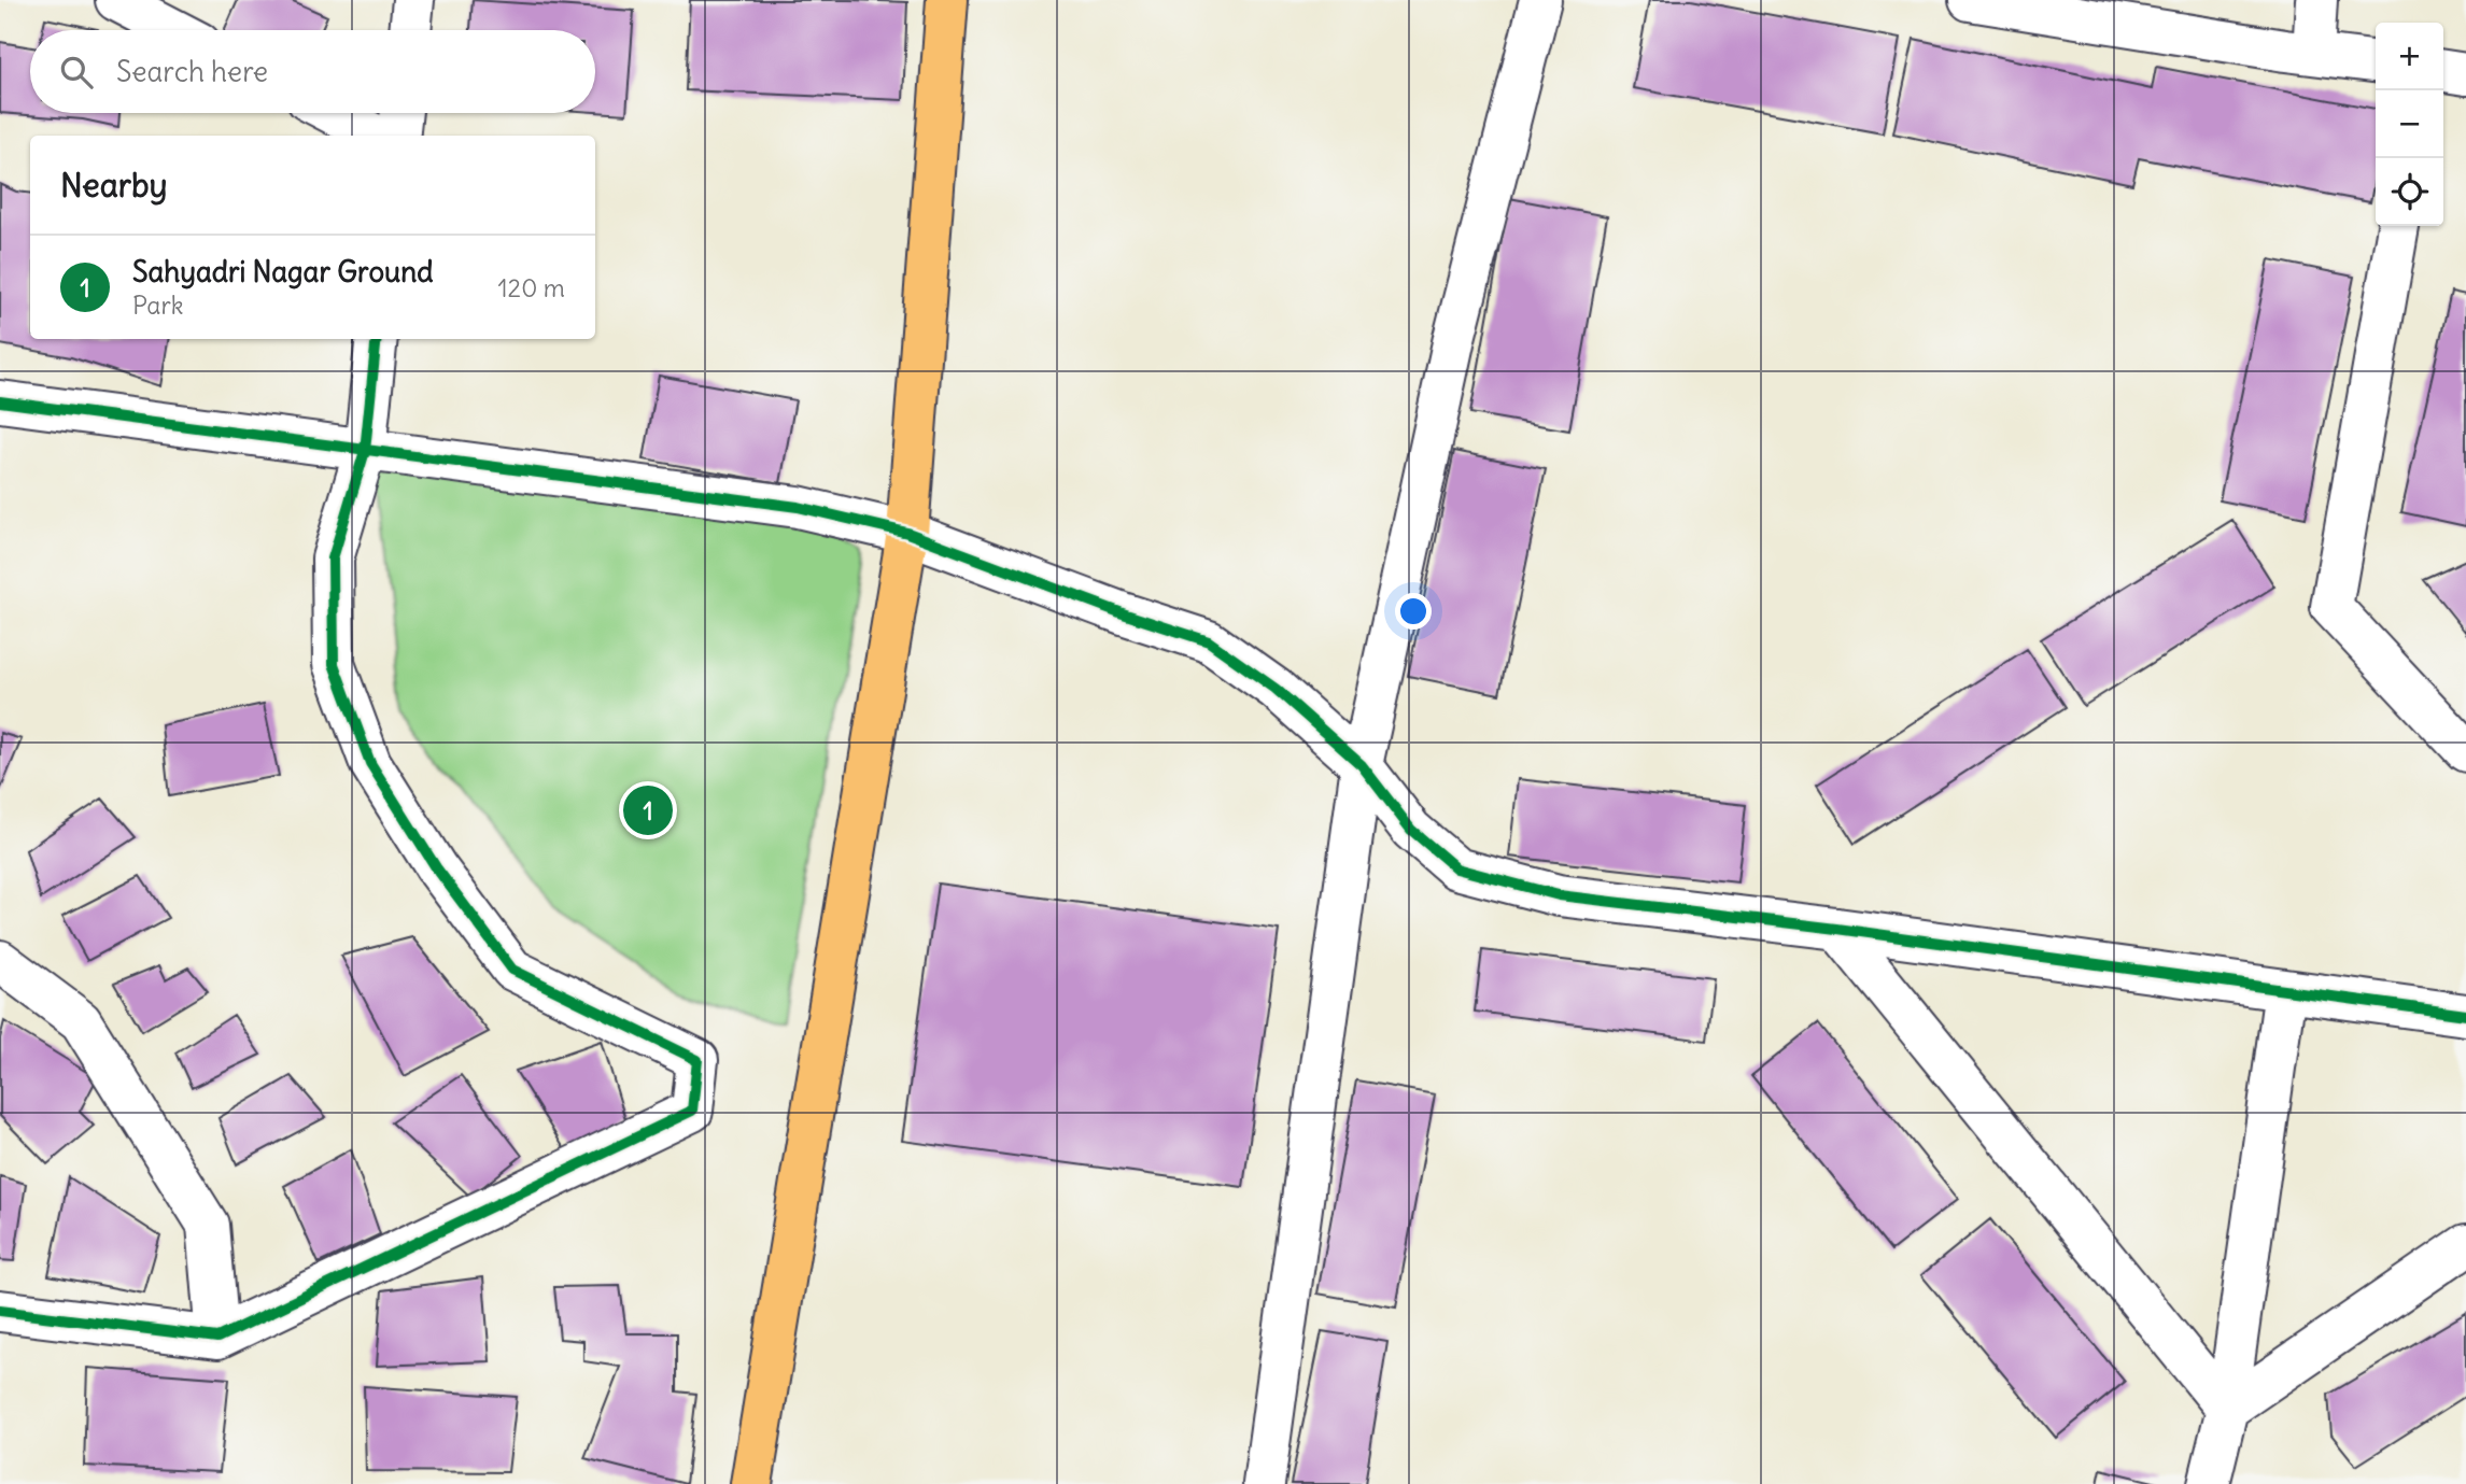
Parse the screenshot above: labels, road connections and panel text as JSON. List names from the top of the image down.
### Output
{
  "page": {
    "map_buttons": ["+", "−"],
    "search": "Search here",
    "heading": "Nearby",
    "list": [
      {
        "mark": "1",
        "name": "Sahyadri Nagar Ground",
        "note": "Park",
        "value": "120 m"
      }
    ],
    "pins": "1"
  }
}
